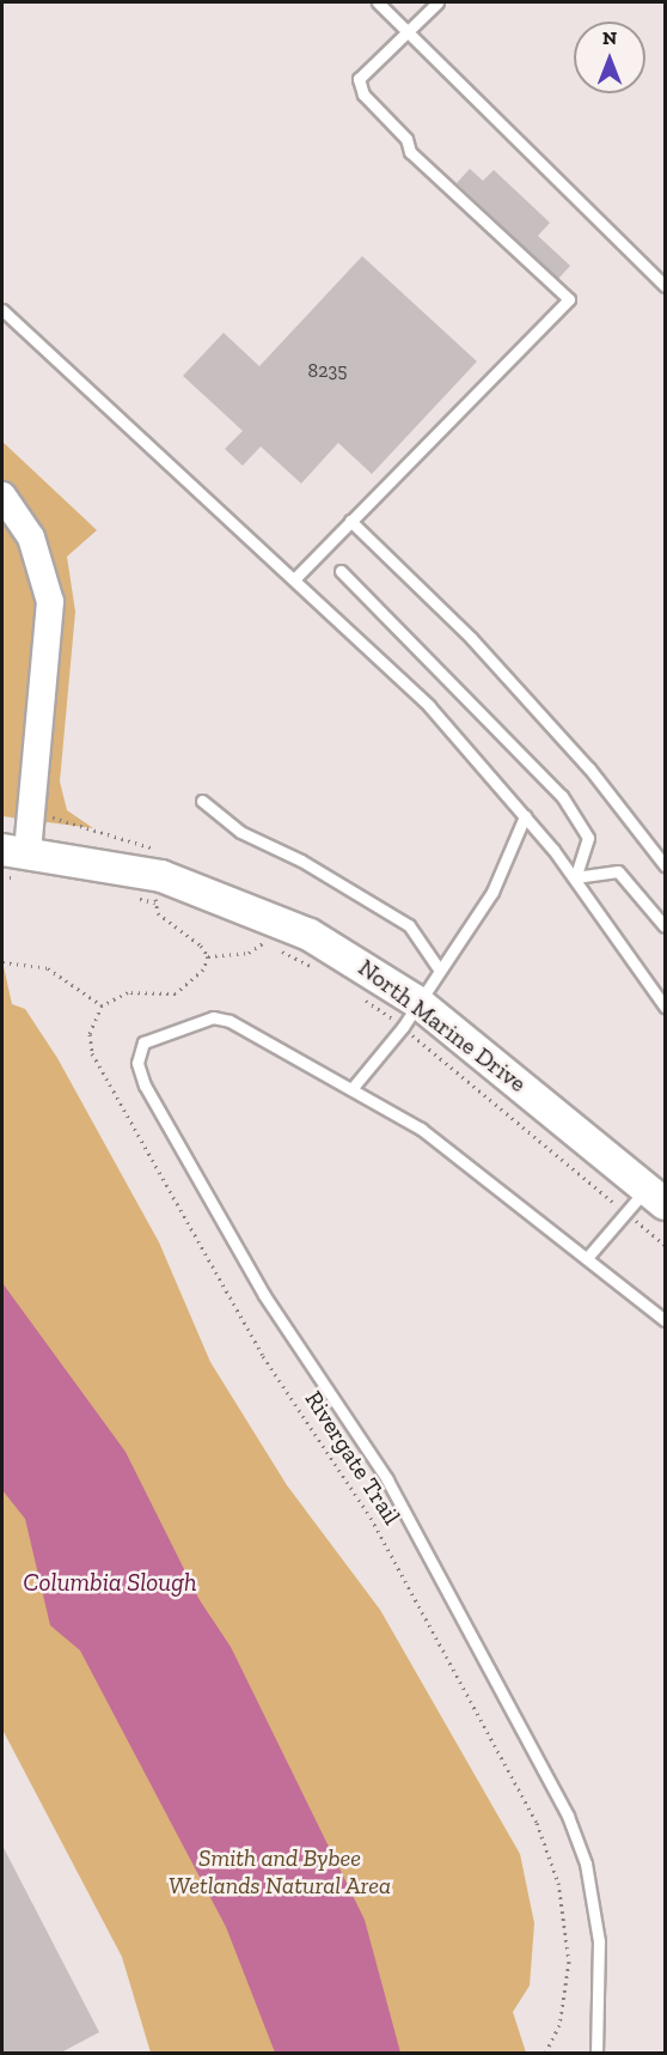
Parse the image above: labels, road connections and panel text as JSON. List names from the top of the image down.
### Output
{
  "streets": {
    "main road": ["North Marine Drive"],
    "path": ["Rivergate Trail"]
  },
  "water": ["Columbia Slough"],
  "parks": ["Smith and Bybee Wetlands Natural Area"],
  "house_numbers": ["8235"],
  "north": "top"
}
